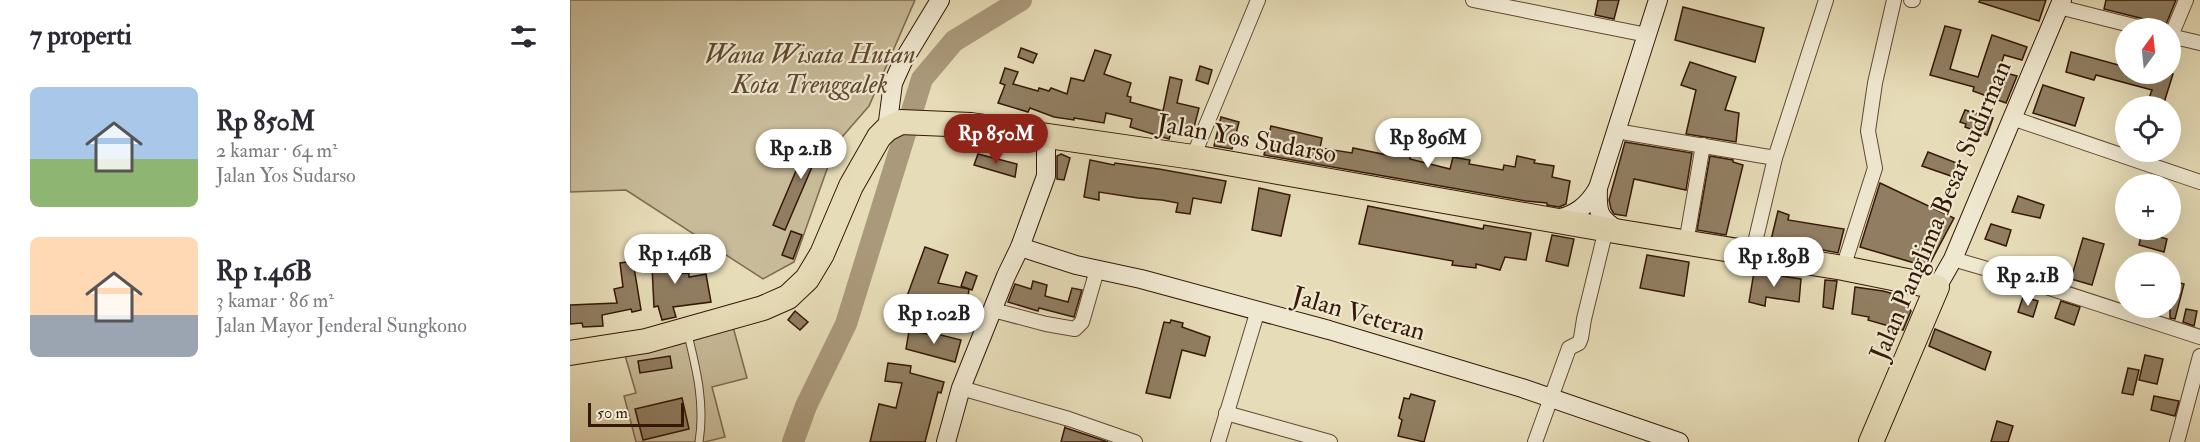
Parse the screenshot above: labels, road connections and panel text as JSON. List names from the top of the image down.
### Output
{
  "streets": {
    "highway": ["Jalan Yos Sudarso", "Jalan Panglima Besar Sudirman"],
    "street": ["Jalan Veteran"]
  },
  "crossings": [
    ["Jalan Yos Sudarso", "Jalan Panglima Besar Sudirman"]
  ],
  "parks": ["Wana Wisata Hutan Kota Trenggalek"],
  "scale_bar": "50 m",
  "north": "top",
  "page": {
    "heading": "7 properti",
    "map_buttons": ["+", "−"],
    "list": [
      {
        "name": "Rp 850M",
        "note": "2 kamar · 64 m² · Jalan Yos Sudarso"
      },
      {
        "name": "Rp 1.46B",
        "note": "3 kamar · 86 m² · Jalan Mayor Jenderal Sungkono"
      }
    ],
    "price": [
      "Rp 850M",
      "Rp 896M",
      "Rp 2.1B",
      "Rp 1.46B",
      "Rp 1.89B",
      "Rp 2.1B",
      "Rp 1.02B"
    ],
    "scale": "50 m"
  }
}
